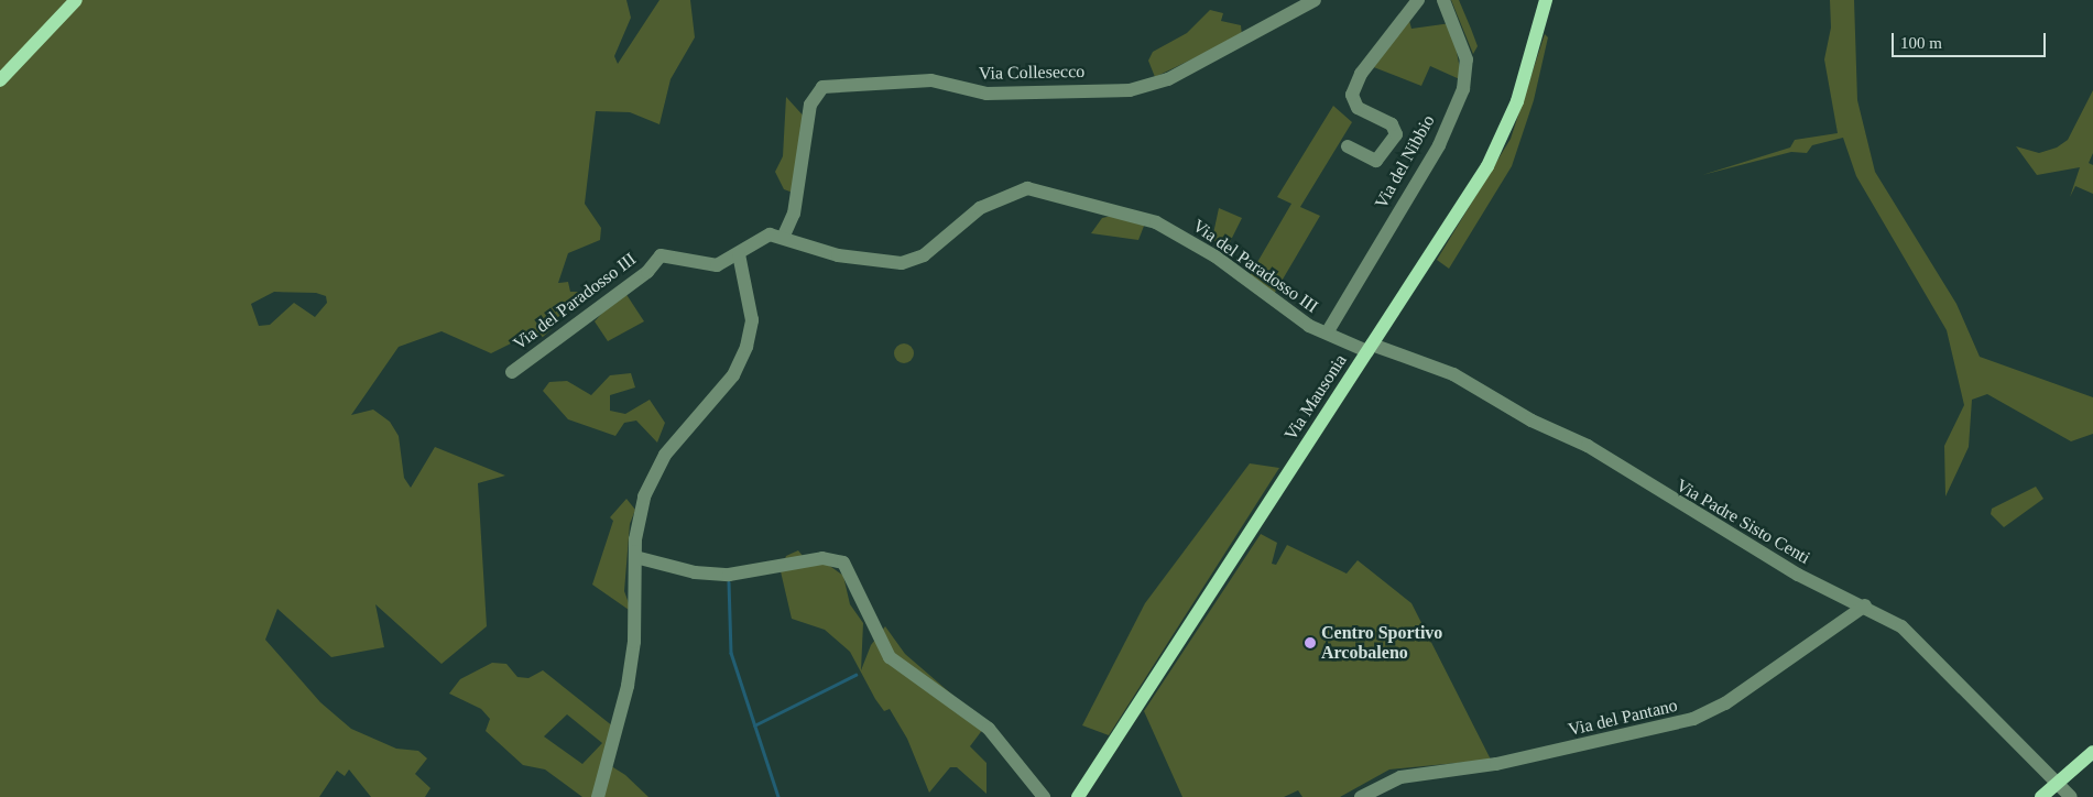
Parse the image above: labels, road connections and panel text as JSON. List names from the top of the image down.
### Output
{
  "streets": {
    "main road": ["Via Mausonia"],
    "street": [
      "Via Collesecco",
      "Via del Nibbio",
      "Via del Paradosso III",
      "Via Padre Sisto Centi",
      "Via del Pantano"
    ]
  },
  "crossings": [
    ["Via Collesecco", "Via del Paradosso III"],
    ["Via del Nibbio", "Via del Paradosso III"],
    ["Via del Paradosso III", "Via Mausonia"],
    ["Via del Paradosso III", "Via Padre Sisto Centi"],
    ["Via Mausonia", "Via Padre Sisto Centi"],
    ["Via Padre Sisto Centi", "Via del Pantano"]
  ],
  "places": ["Centro Sportivo Arcobaleno"],
  "scale_bar": "100 m"
}
